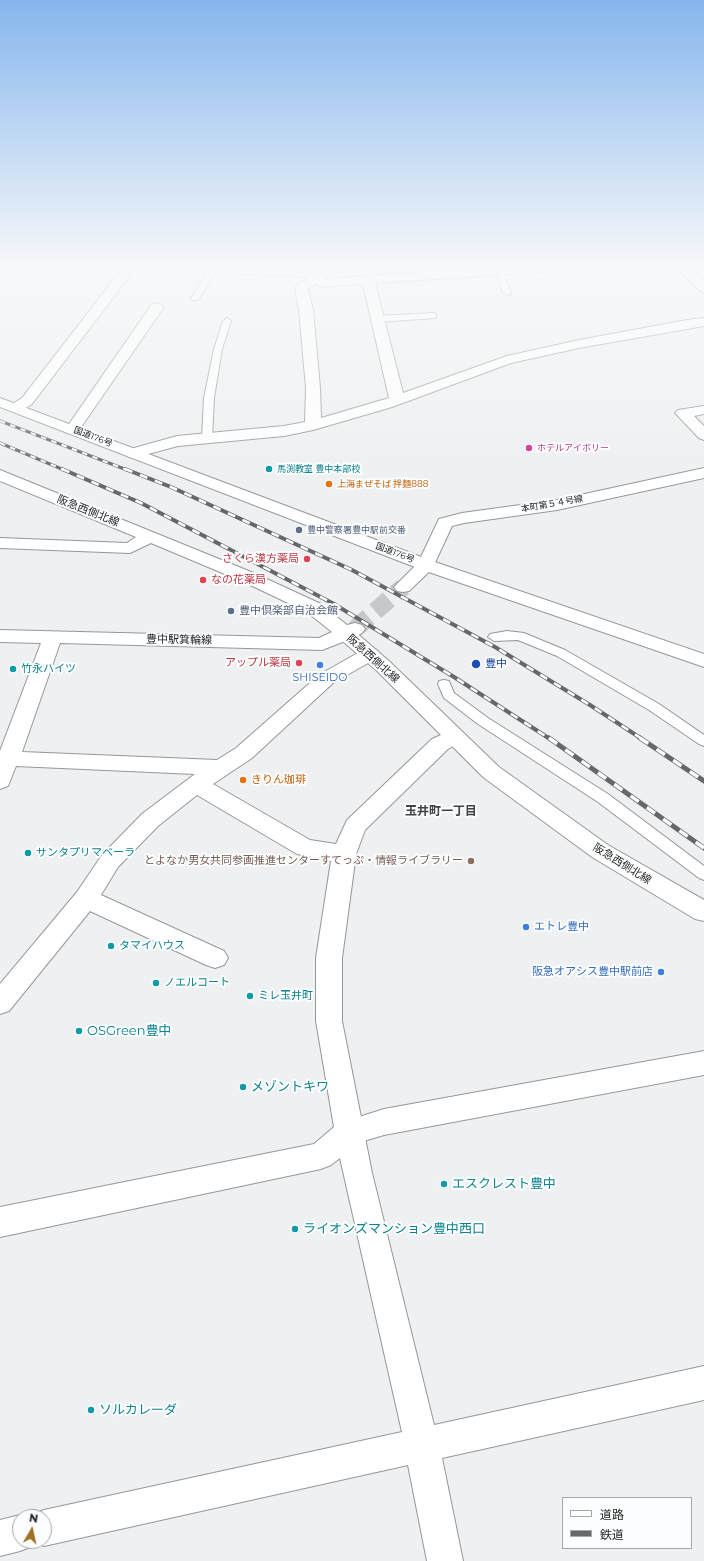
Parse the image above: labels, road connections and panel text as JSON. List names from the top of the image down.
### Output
{
  "streets": {
    "main road": [
      "国道176号",
      "本町第５４号線",
      "阪急西側北線",
      "豊中駅箕輪線"
    ]
  },
  "crossings": [
    ["国道176号", "本町第５４号線"],
    ["阪急西側北線", "豊中駅箕輪線"]
  ],
  "districts": ["玉井町一丁目"],
  "places": [
    "ホテルアイボリー",
    "馬渕教室 豊中本部校",
    "上海まぜそば 拌麺888",
    "豊中警察署豊中駅前交番",
    "さくら漢方薬局",
    "なの花薬局",
    "豊中倶楽部自治会館",
    "アップル薬局",
    "豊中",
    "SHISEIDO",
    "竹永ハイツ",
    "きりん珈琲",
    "サンタプリマベーラ",
    "とよなか男女共同参画推進センターすてっぷ・情報ライブラリー",
    "エトレ豊中",
    "タマイハウス",
    "阪急オアシス豊中駅前店",
    "ノエルコート",
    "ミレ玉井町",
    "OSGreen豊中",
    "メゾントキワ",
    "エスクレスト豊中",
    "ライオンズマンション豊中西口",
    "ソルカレーダ"
  ],
  "legend": ["道路", "鉄道"],
  "north": "top"
}
